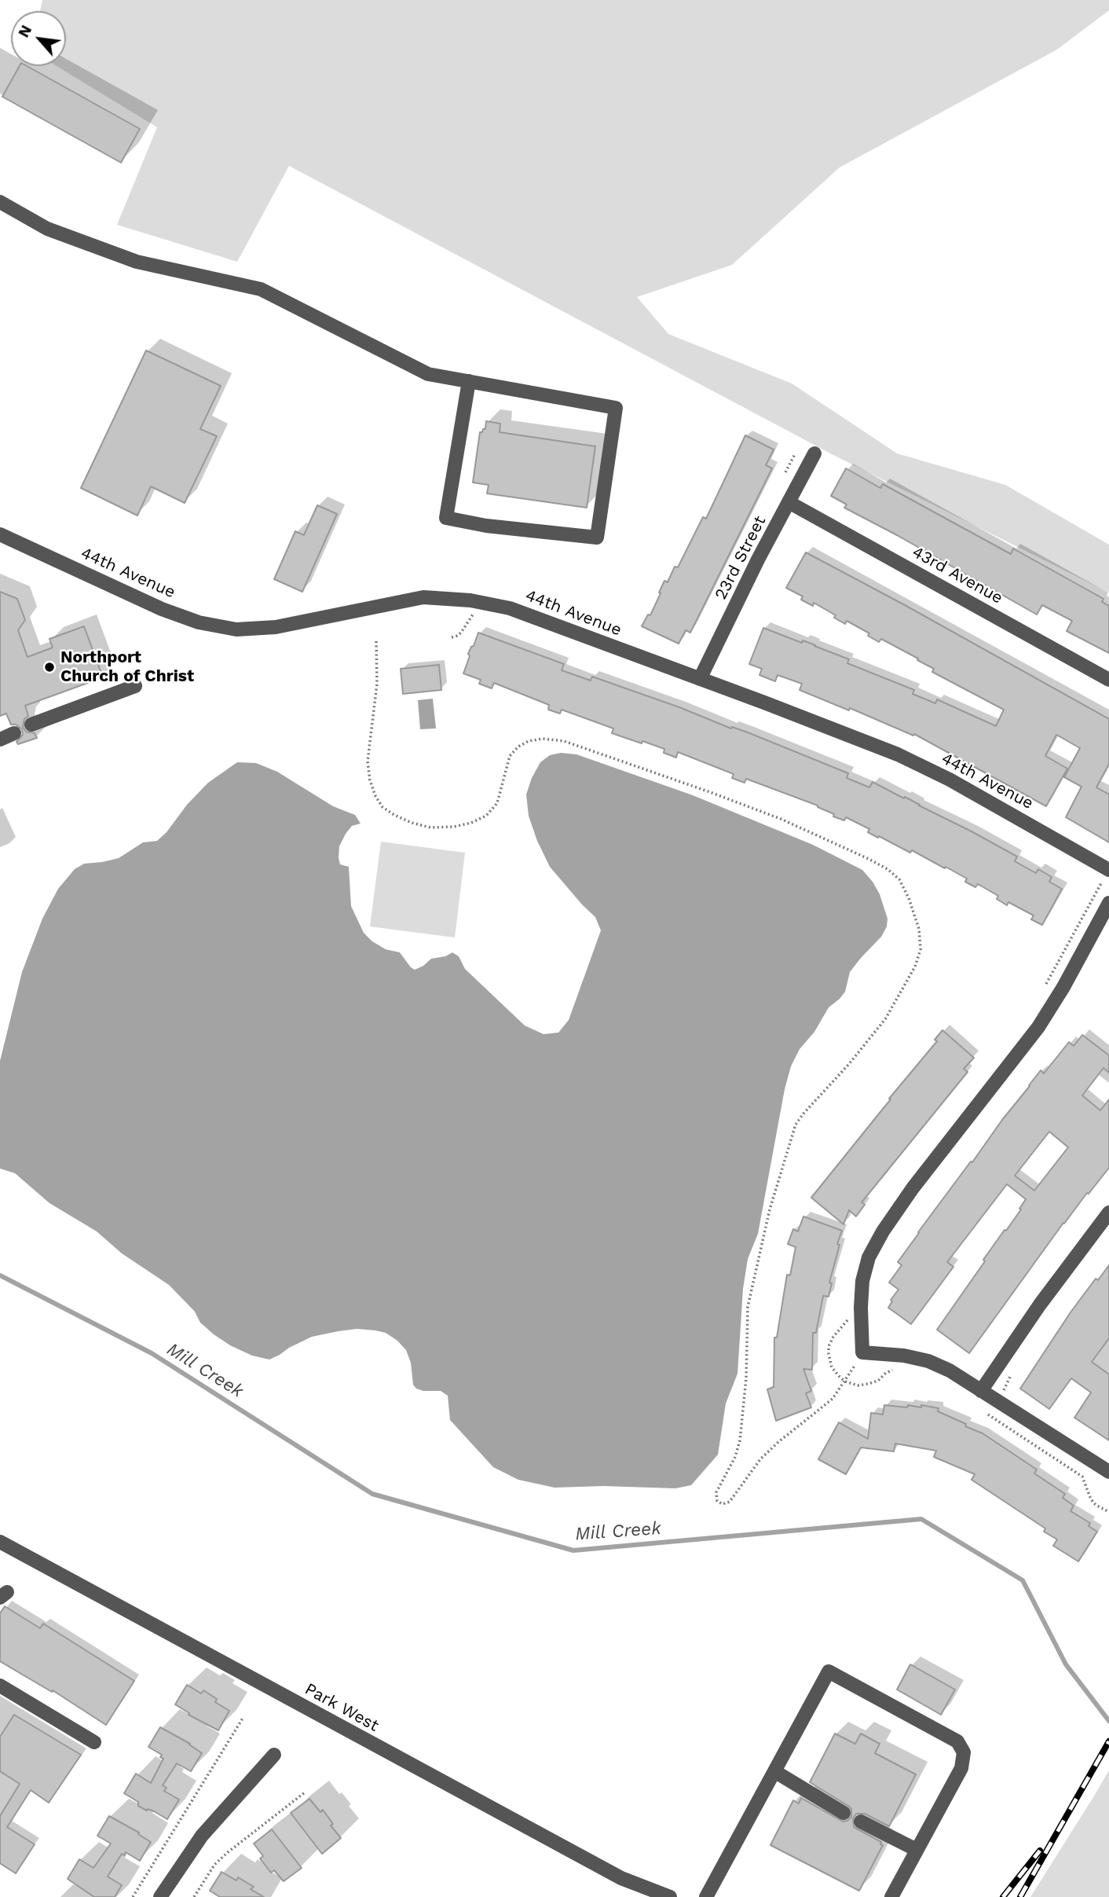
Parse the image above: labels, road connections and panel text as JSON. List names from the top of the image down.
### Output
{
  "streets": {
    "street": [
      "23rd Street",
      "44th Avenue",
      "43rd Avenue",
      "Park West"
    ]
  },
  "crossings": [
    ["23rd Street", "44th Avenue"],
    ["23rd Street", "43rd Avenue"]
  ],
  "water": ["Mill Creek"],
  "places": ["Northport Church of Christ"],
  "north": "top left"
}
